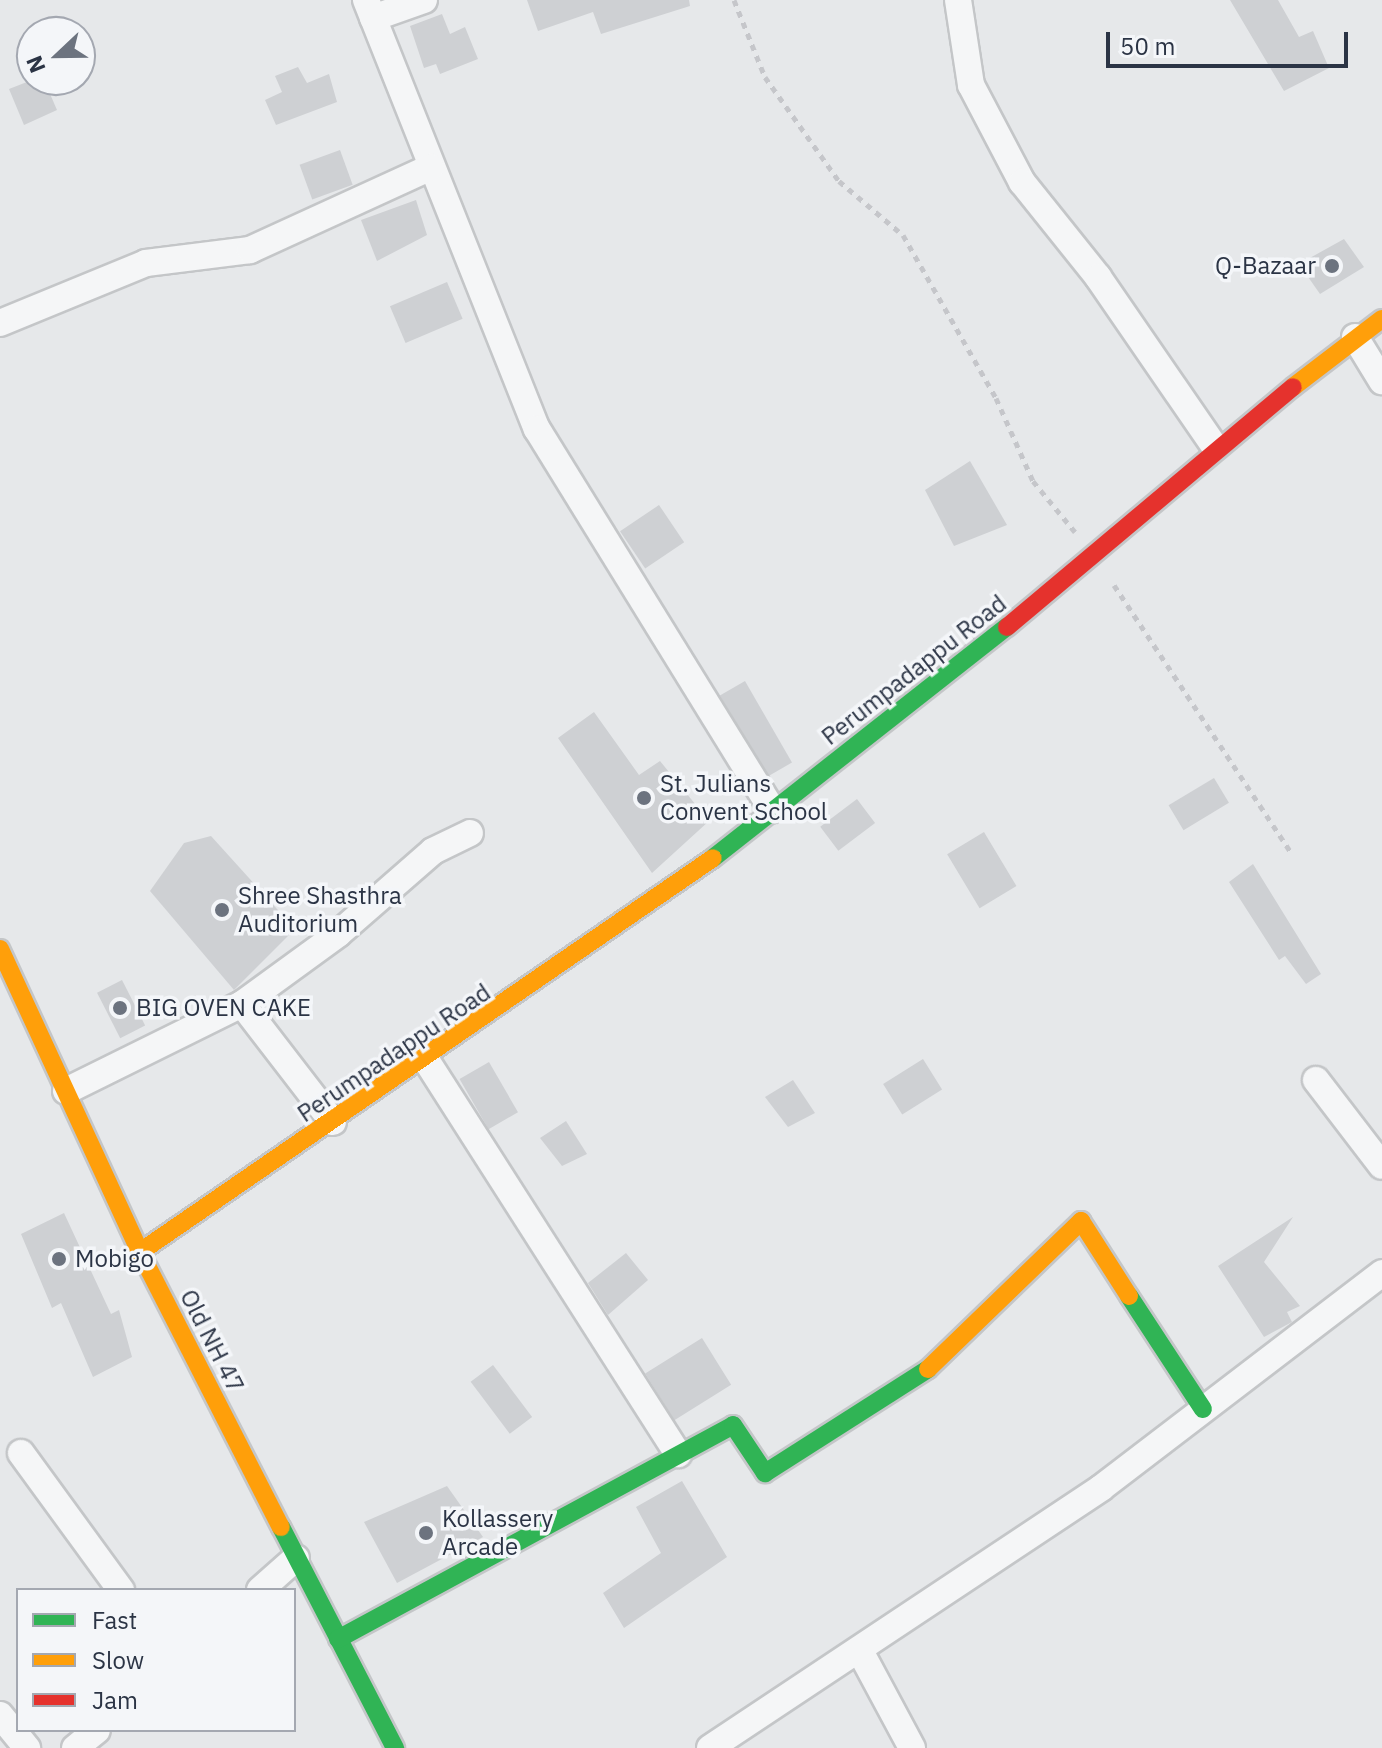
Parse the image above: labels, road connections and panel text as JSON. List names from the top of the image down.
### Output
{
  "streets": {
    "main road": ["Perumpadappu Road", "Old NH 47"]
  },
  "crossings": [
    ["Perumpadappu Road", "Old NH 47"]
  ],
  "places": [
    "Q-Bazaar",
    "St. Julians Convent School",
    "Shree Shasthra Auditorium",
    "BIG OVEN CAKE",
    "Mobigo",
    "Kollassery Arcade"
  ],
  "legend": ["Fast", "Slow", "Jam"],
  "scale_bar": "50 m",
  "north": "left"
}
